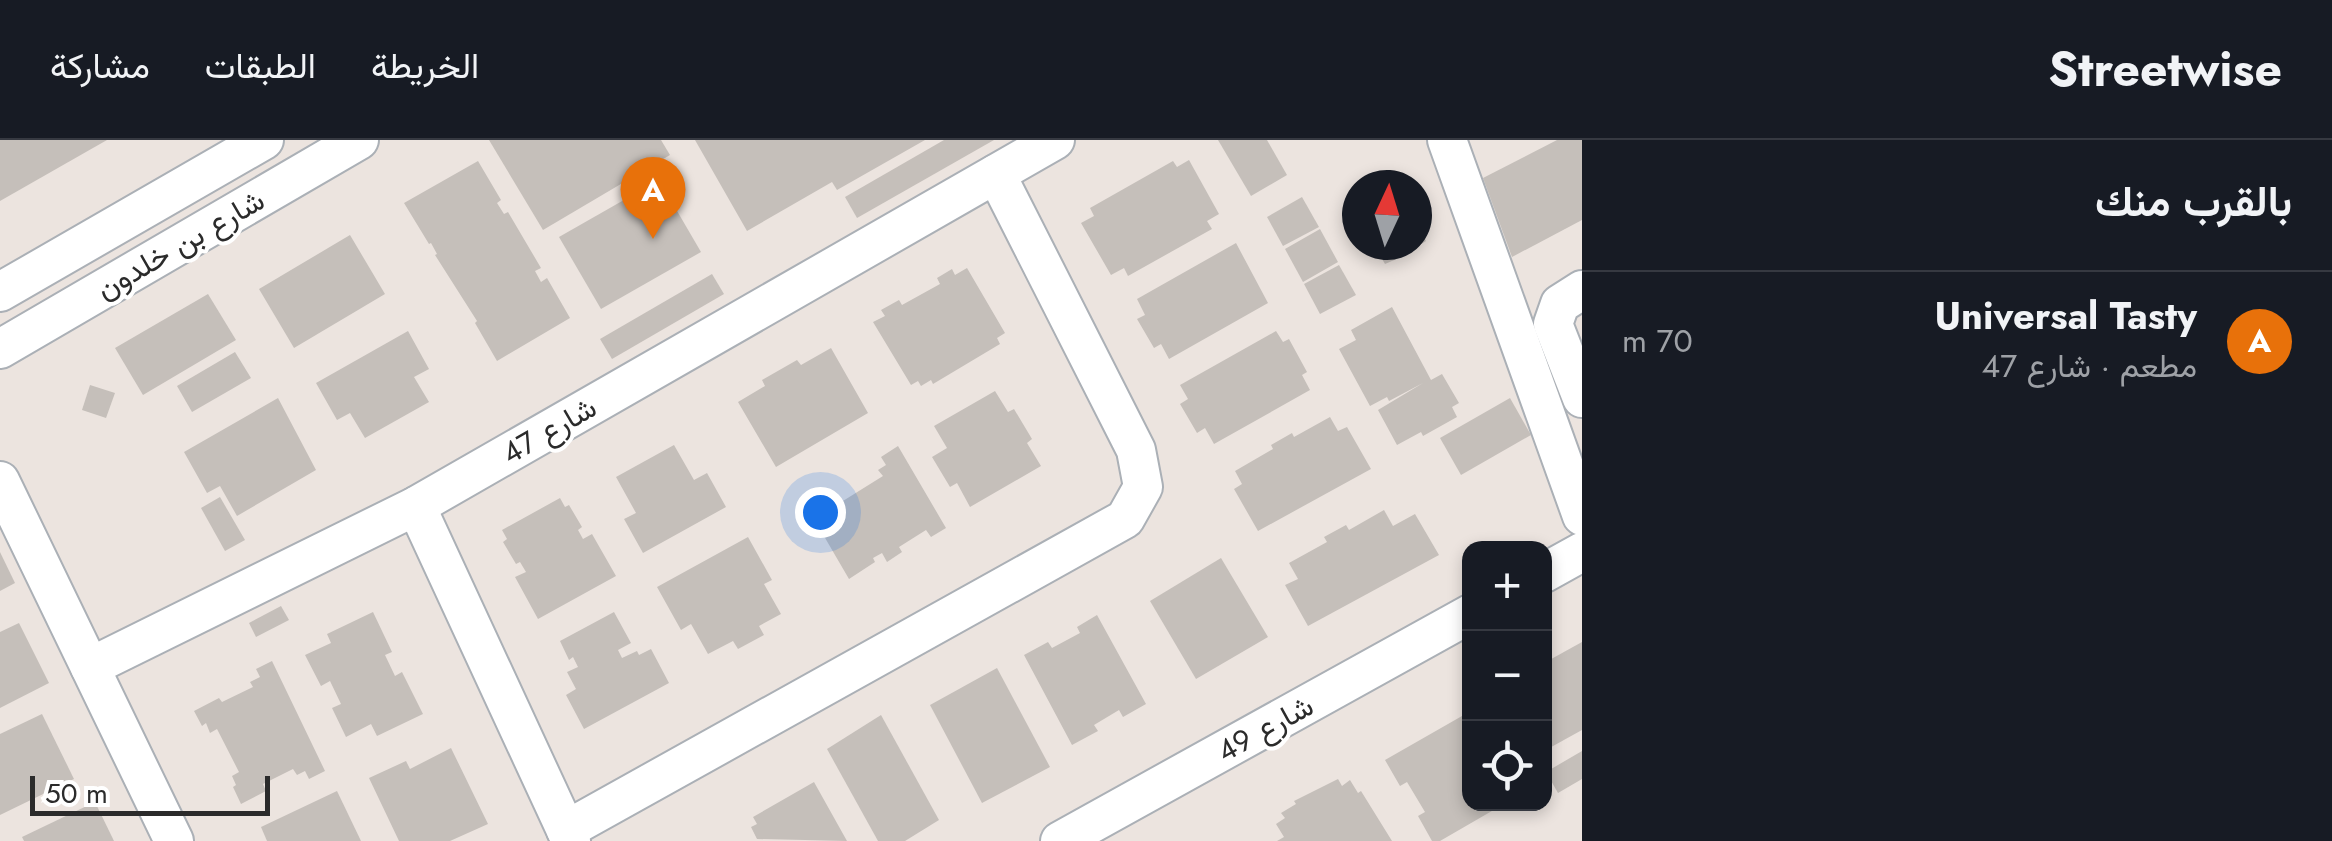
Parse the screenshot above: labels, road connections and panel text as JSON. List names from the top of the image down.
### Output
{
  "streets": {
    "street": ["شارع بن خلدون", "شارع 47", "شارع 49"]
  },
  "scale_bar": "50 m",
  "north": "top",
  "page": {
    "header": "Streetwise",
    "nav": ["الخريطة", "الطبقات", "مشاركة"],
    "heading": "بالقرب منك",
    "pins": "A",
    "list": [
      {
        "mark": "A",
        "name": "Universal Tasty",
        "note": "مطعم · شارع 47",
        "value": "70 m"
      }
    ],
    "map_buttons": ["+", "−"],
    "scale": "50 m"
  }
}
